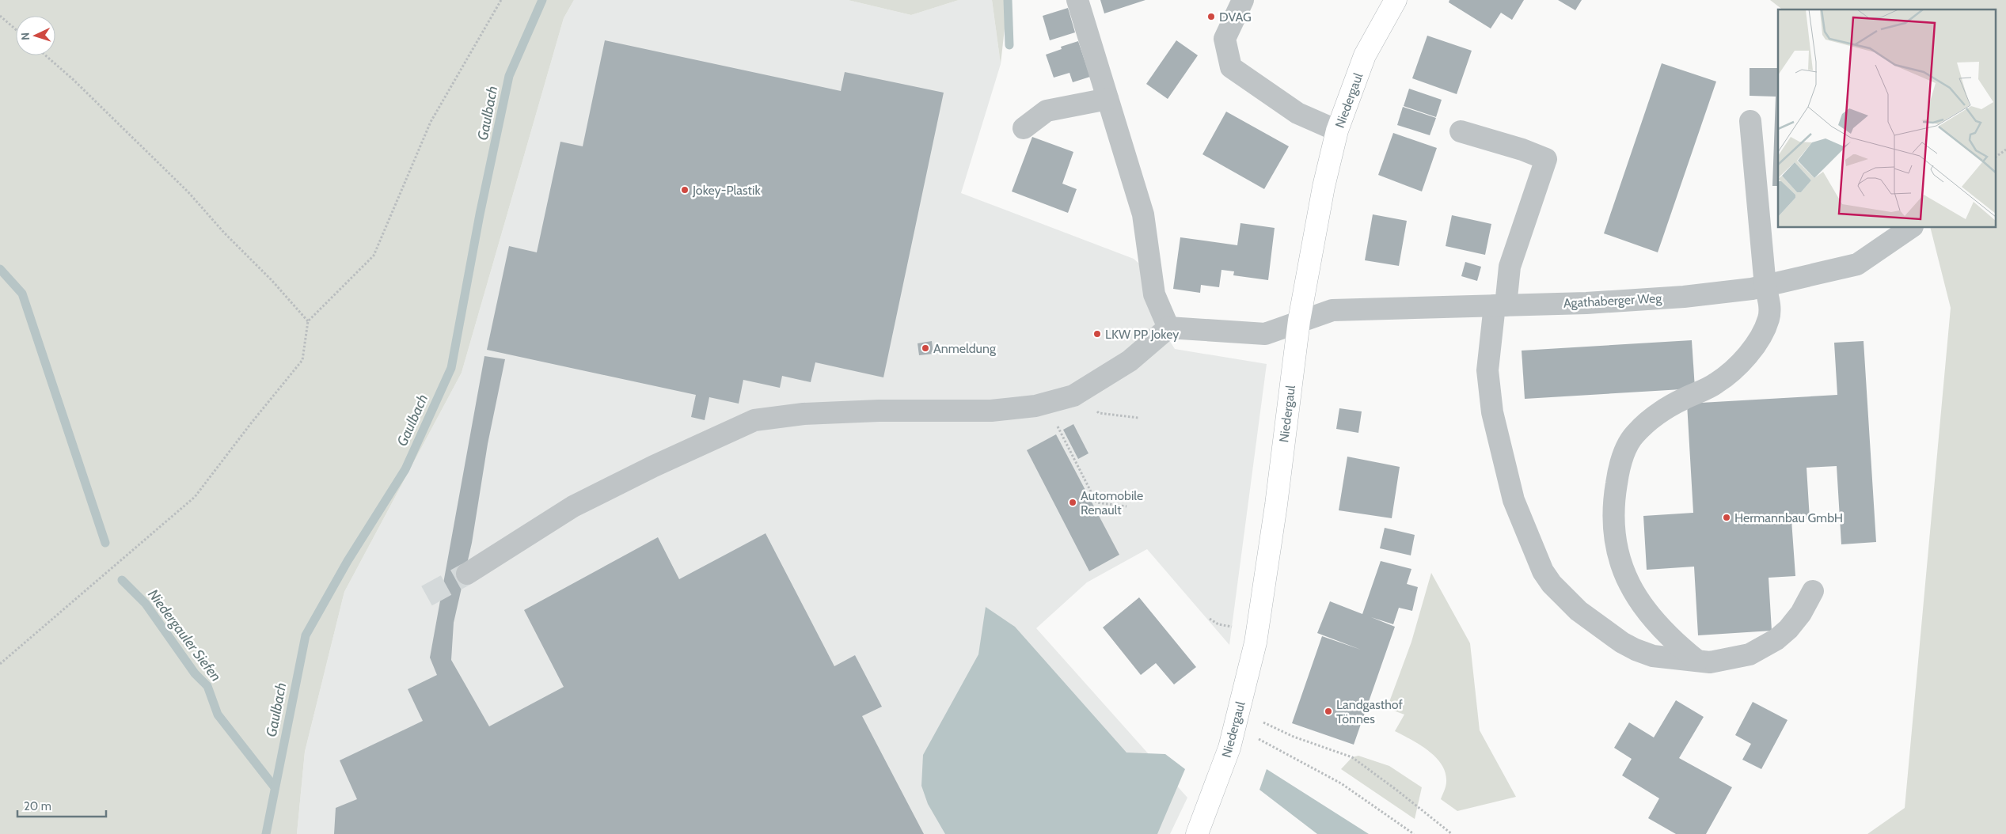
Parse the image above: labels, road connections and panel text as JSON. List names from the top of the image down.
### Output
{
  "streets": {
    "main road": ["Niedergaul"],
    "street": ["Agathaberger Weg"]
  },
  "crossings": [
    ["Niedergaul", "Agathaberger Weg"]
  ],
  "water": ["Gaulbach", "Niedergauler Siefen"],
  "places": [
    "DVAG",
    "Jokey-Plastik",
    "LKW PP Jokey",
    "Anmeldung",
    "Automobile Renault",
    "Hermannbau GmbH",
    "Landgasthof Tönnes"
  ],
  "scale_bar": "20 m",
  "north": "left"
}
